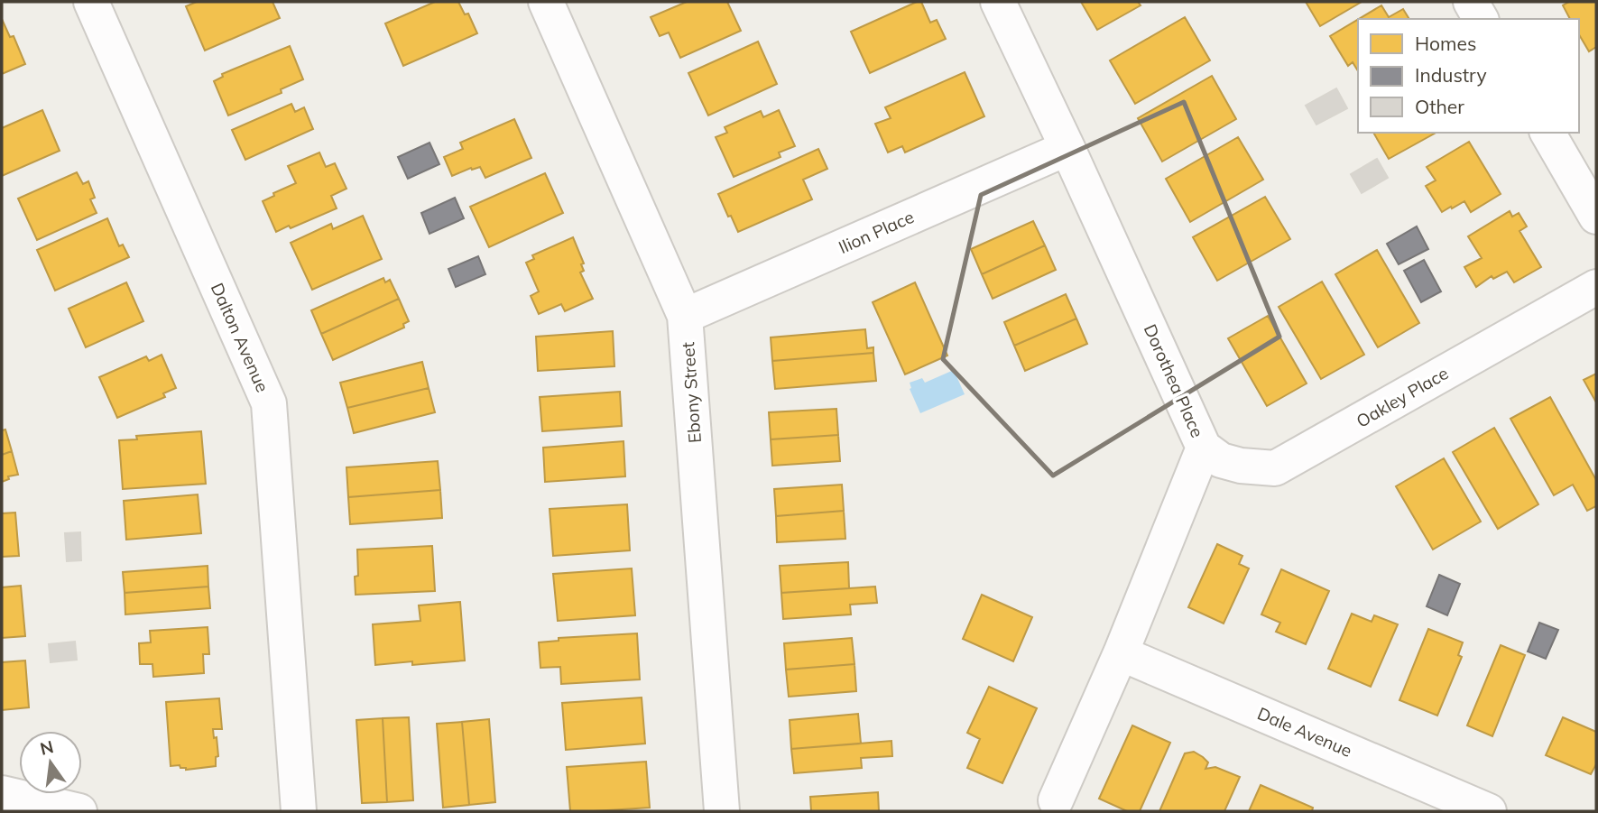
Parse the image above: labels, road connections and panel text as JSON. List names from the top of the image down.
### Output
{
  "streets": {
    "street": [
      "Ilion Place",
      "Dalton Avenue",
      "Dorothea Place",
      "Ebony Street",
      "Oakley Place",
      "Dale Avenue"
    ]
  },
  "crossings": [
    ["Ilion Place", "Dorothea Place"],
    ["Ilion Place", "Ebony Street"],
    ["Dorothea Place", "Oakley Place"],
    ["Dorothea Place", "Dale Avenue"]
  ],
  "legend": ["Homes", "Industry", "Other"],
  "north": "top"
}
